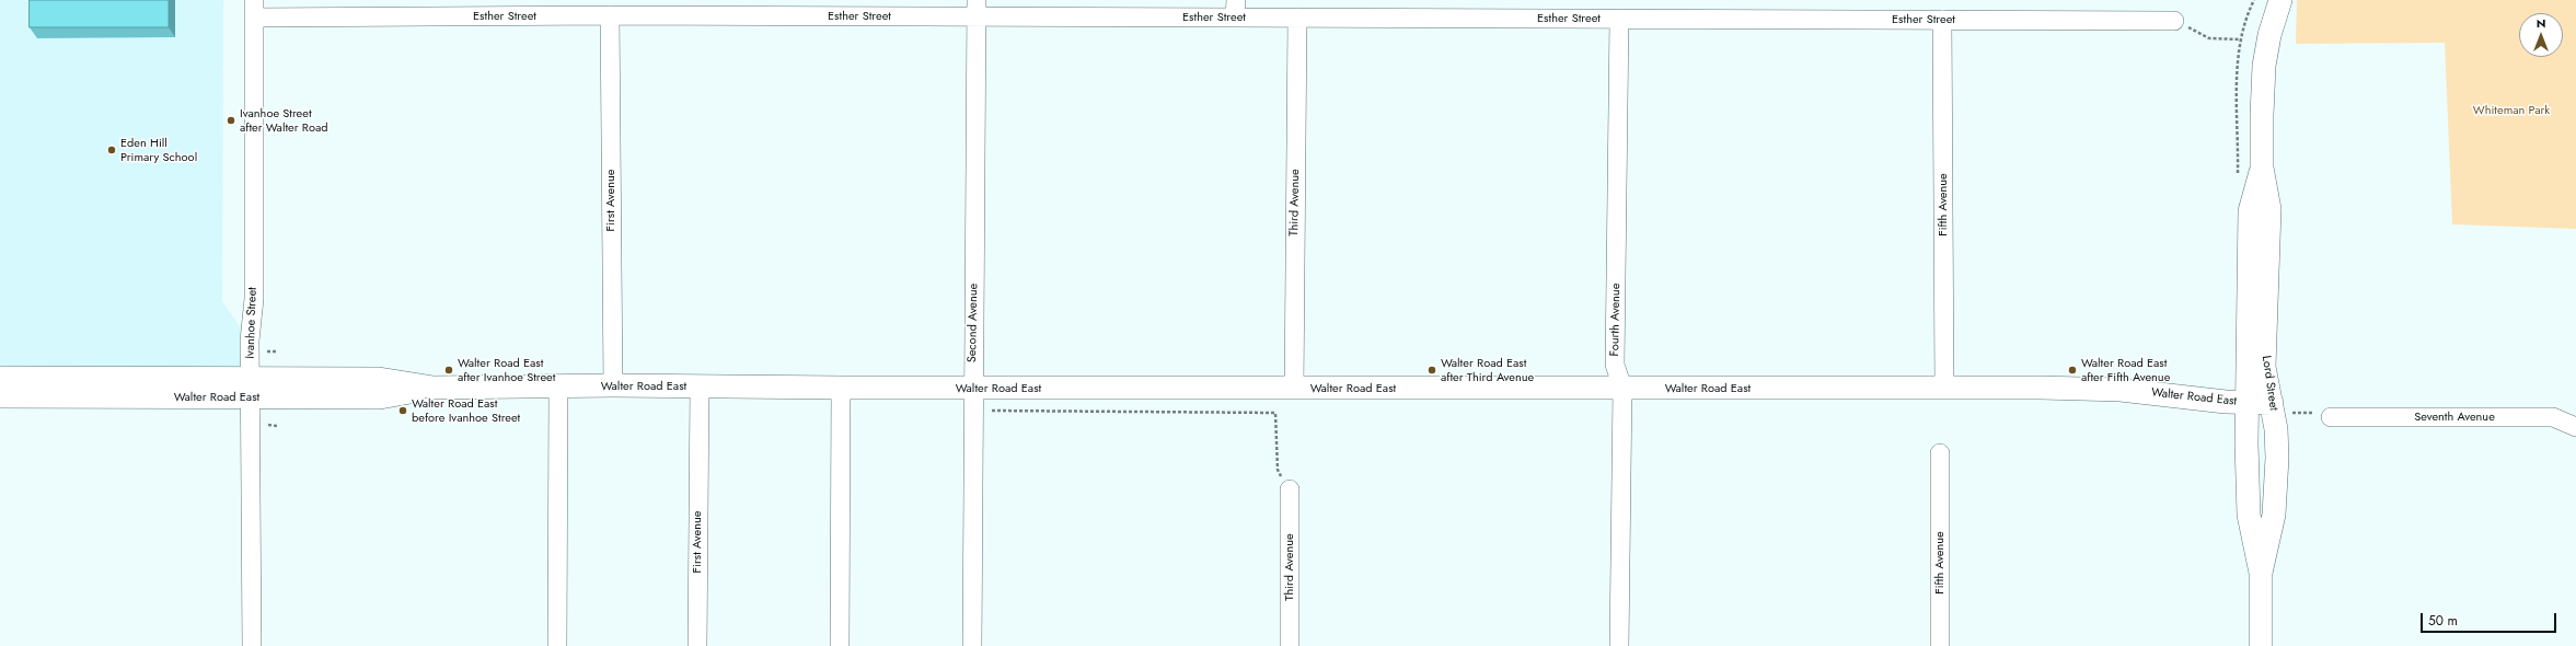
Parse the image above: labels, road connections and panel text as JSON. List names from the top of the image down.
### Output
{
  "streets": {
    "main road": ["Lord Street", "Walter Road East"],
    "street": [
      "Esther Street",
      "First Avenue",
      "Third Avenue",
      "Fifth Avenue",
      "Fourth Avenue",
      "Ivanhoe Street",
      "Second Avenue",
      "Seventh Avenue"
    ]
  },
  "crossings": [
    ["Esther Street", "First Avenue"],
    ["Esther Street", "Third Avenue"],
    ["Esther Street", "Fifth Avenue"],
    ["Esther Street", "Fourth Avenue"],
    ["Esther Street", "Ivanhoe Street"],
    ["Esther Street", "Second Avenue"],
    ["First Avenue", "Walter Road East"],
    ["Third Avenue", "Walter Road East"],
    ["Fifth Avenue", "Walter Road East"],
    ["Fourth Avenue", "Walter Road East"],
    ["Ivanhoe Street", "Walter Road East"],
    ["Second Avenue", "Walter Road East"],
    ["Lord Street", "Walter Road East"]
  ],
  "parks": ["Whiteman Park"],
  "places": [
    "Ivanhoe Street after Walter Road",
    "Eden Hill Primary School",
    "Walter Road East after Ivanhoe Street",
    "Walter Road East after Third Avenue",
    "Walter Road East after Fifth Avenue",
    "Walter Road East before Ivanhoe Street"
  ],
  "scale_bar": "50 m",
  "north": "top"
}
